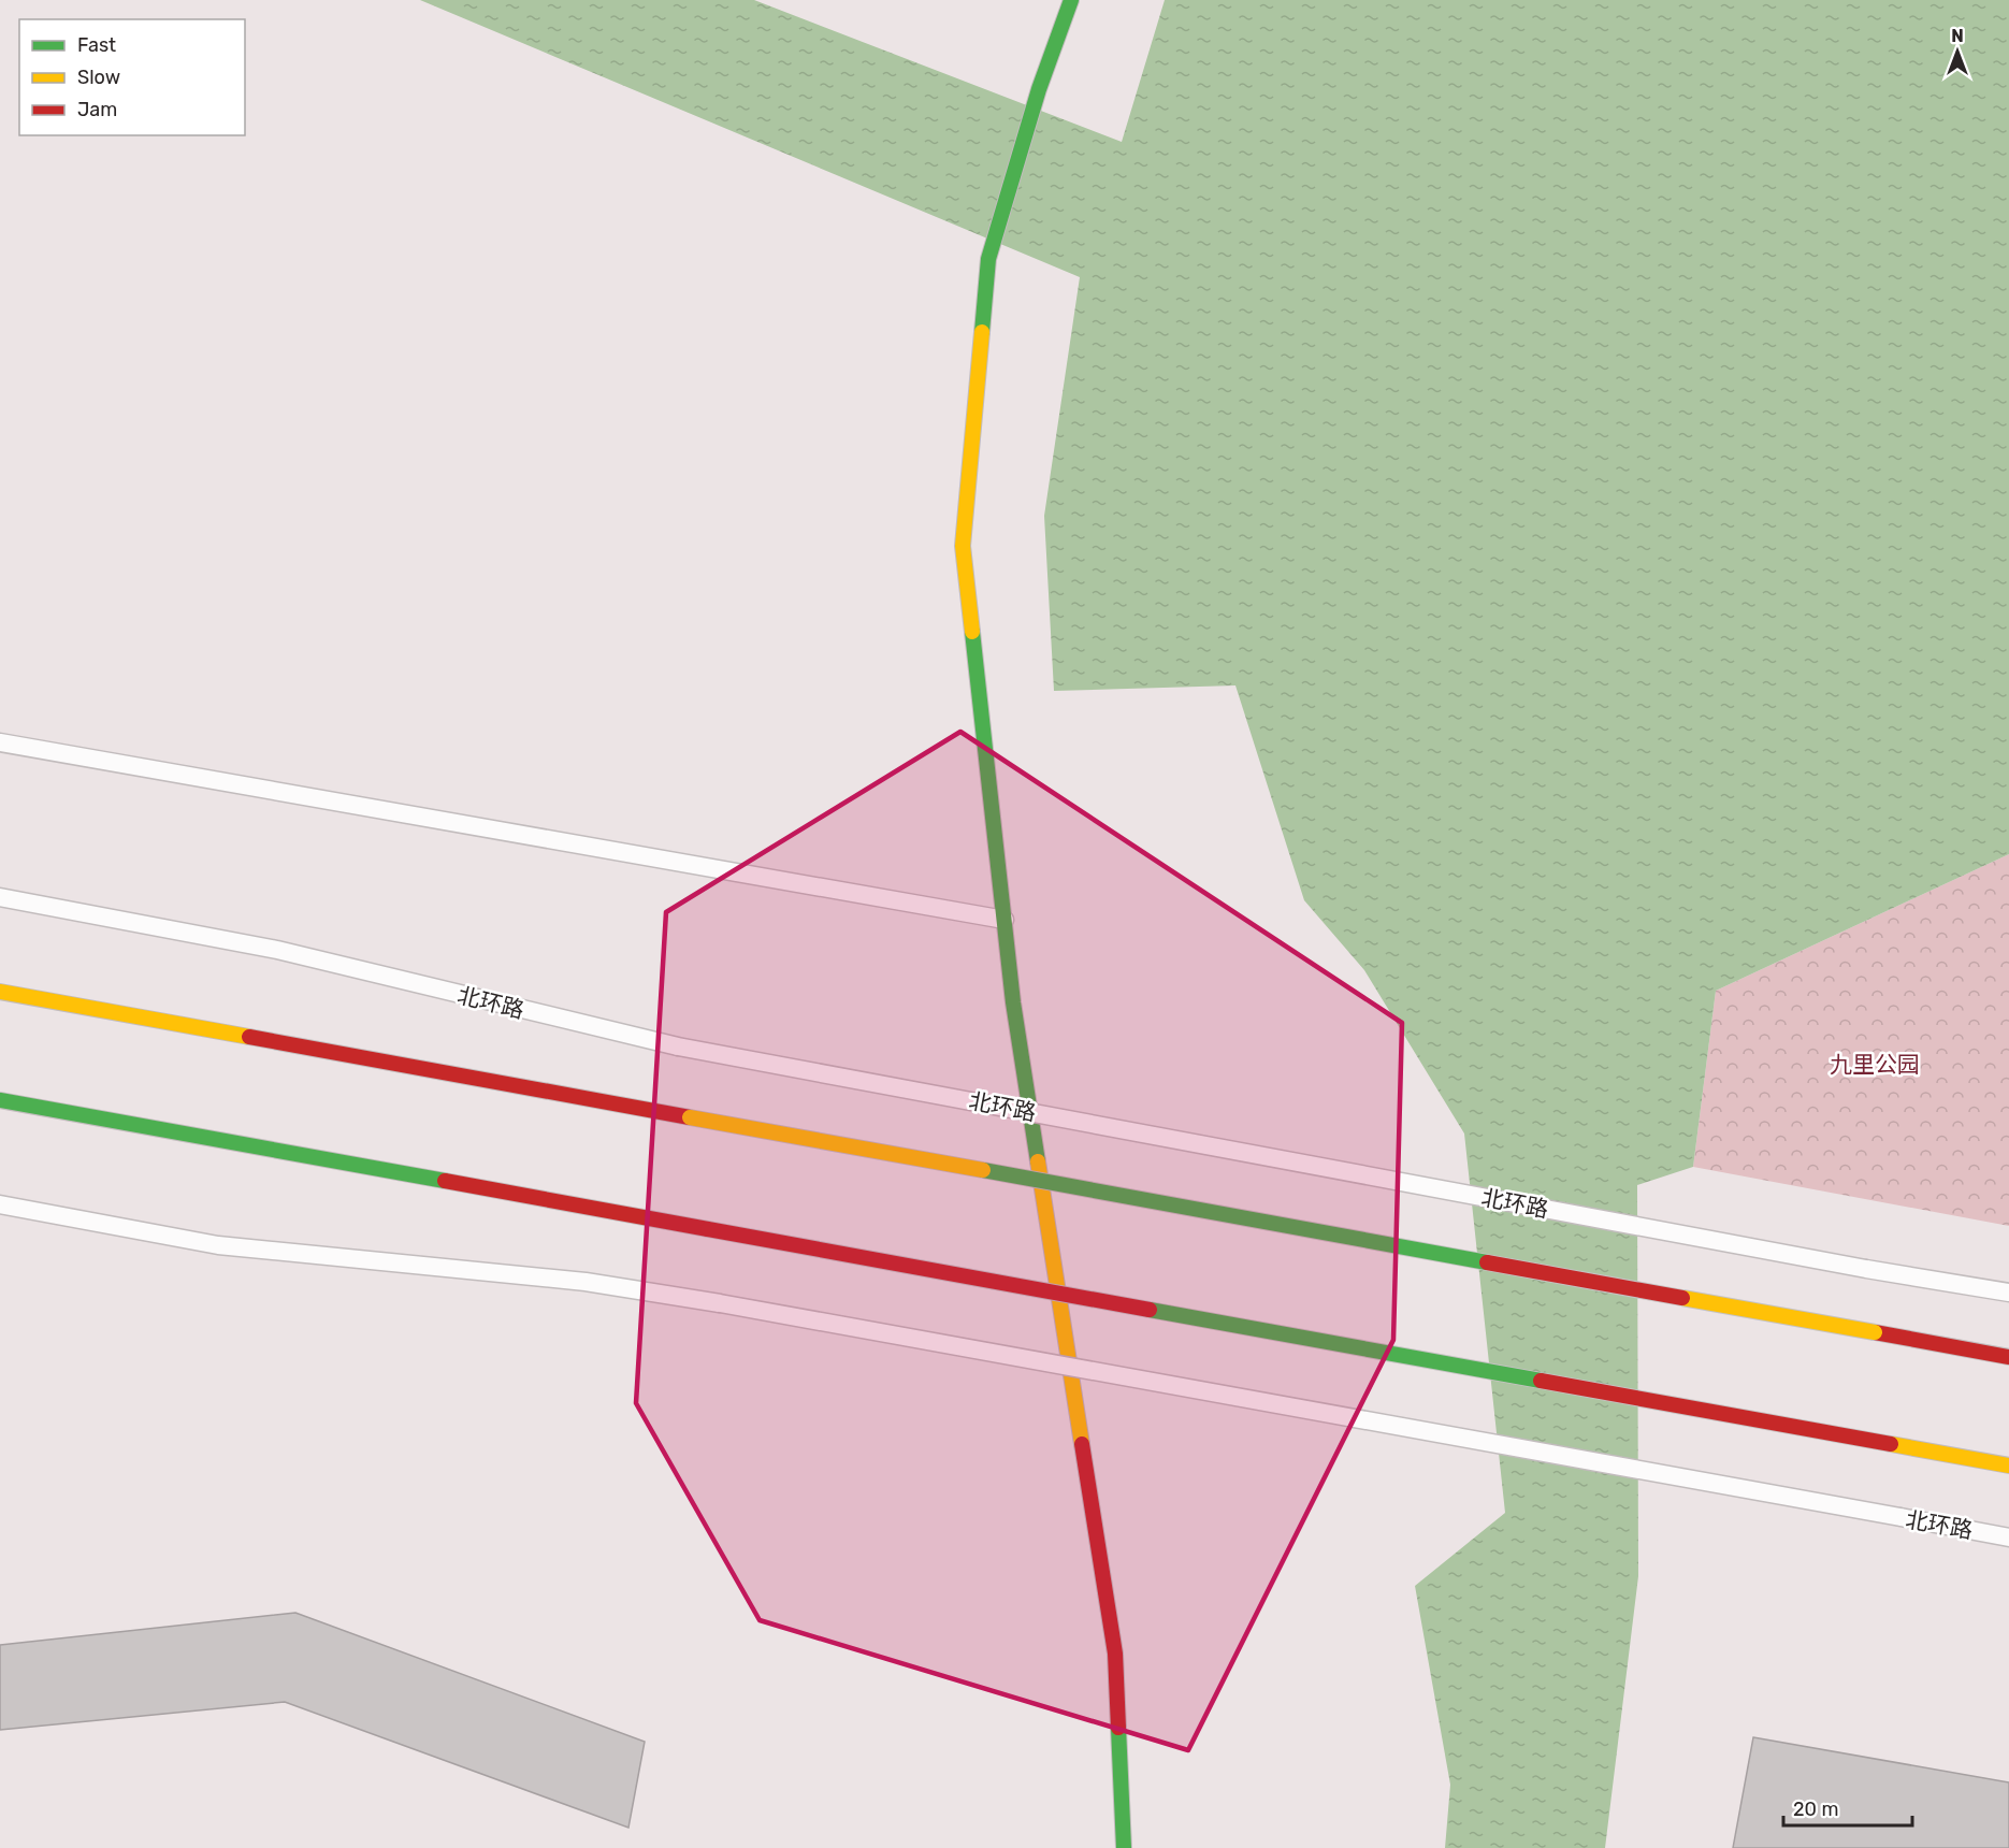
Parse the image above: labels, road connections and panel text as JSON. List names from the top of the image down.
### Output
{
  "streets": {
    "lane": ["北环路"]
  },
  "parks": ["九里公园"],
  "legend": ["Fast", "Slow", "Jam"],
  "scale_bar": "20 m",
  "north": "top"
}
